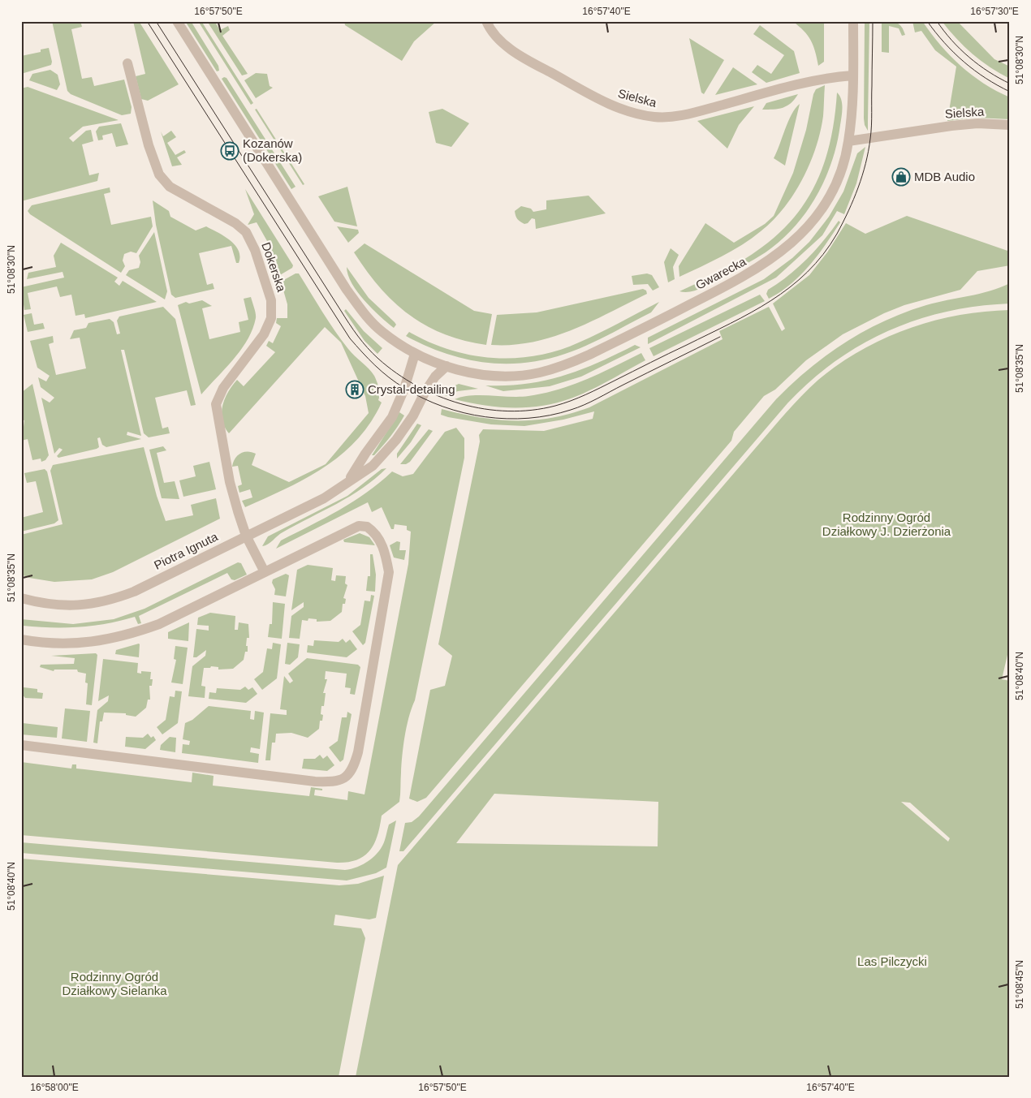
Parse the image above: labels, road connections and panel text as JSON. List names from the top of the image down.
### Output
{
  "streets": {
    "street": [
      "Sielska",
      "Dokerska",
      "Gwarecka",
      "Piotra Ignuta"
    ]
  },
  "crossings": [
    ["Sielska", "Gwarecka"],
    ["Dokerska", "Piotra Ignuta"],
    ["Gwarecka", "Piotra Ignuta"]
  ],
  "parks": ["Rodzinny Ogród Działkowy J. Dzierżonia", "Las Pilczycki", "Rodzinny Ogród Działkowy Sielanka"],
  "places": {
    "bus stop": ["Kozanów (Dokerska)"],
    "shop": ["MDB Audio"],
    "building": ["Crystal-detailing"]
  },
  "coordinates": [
    "16°57'50\"E",
    "16°57'40\"E",
    "16°57'30\"E",
    "51°08'30\"N",
    "51°08'35\"N",
    "51°08'40\"N",
    "51°08'45\"N",
    "16°58'00\"E"
  ]
}
